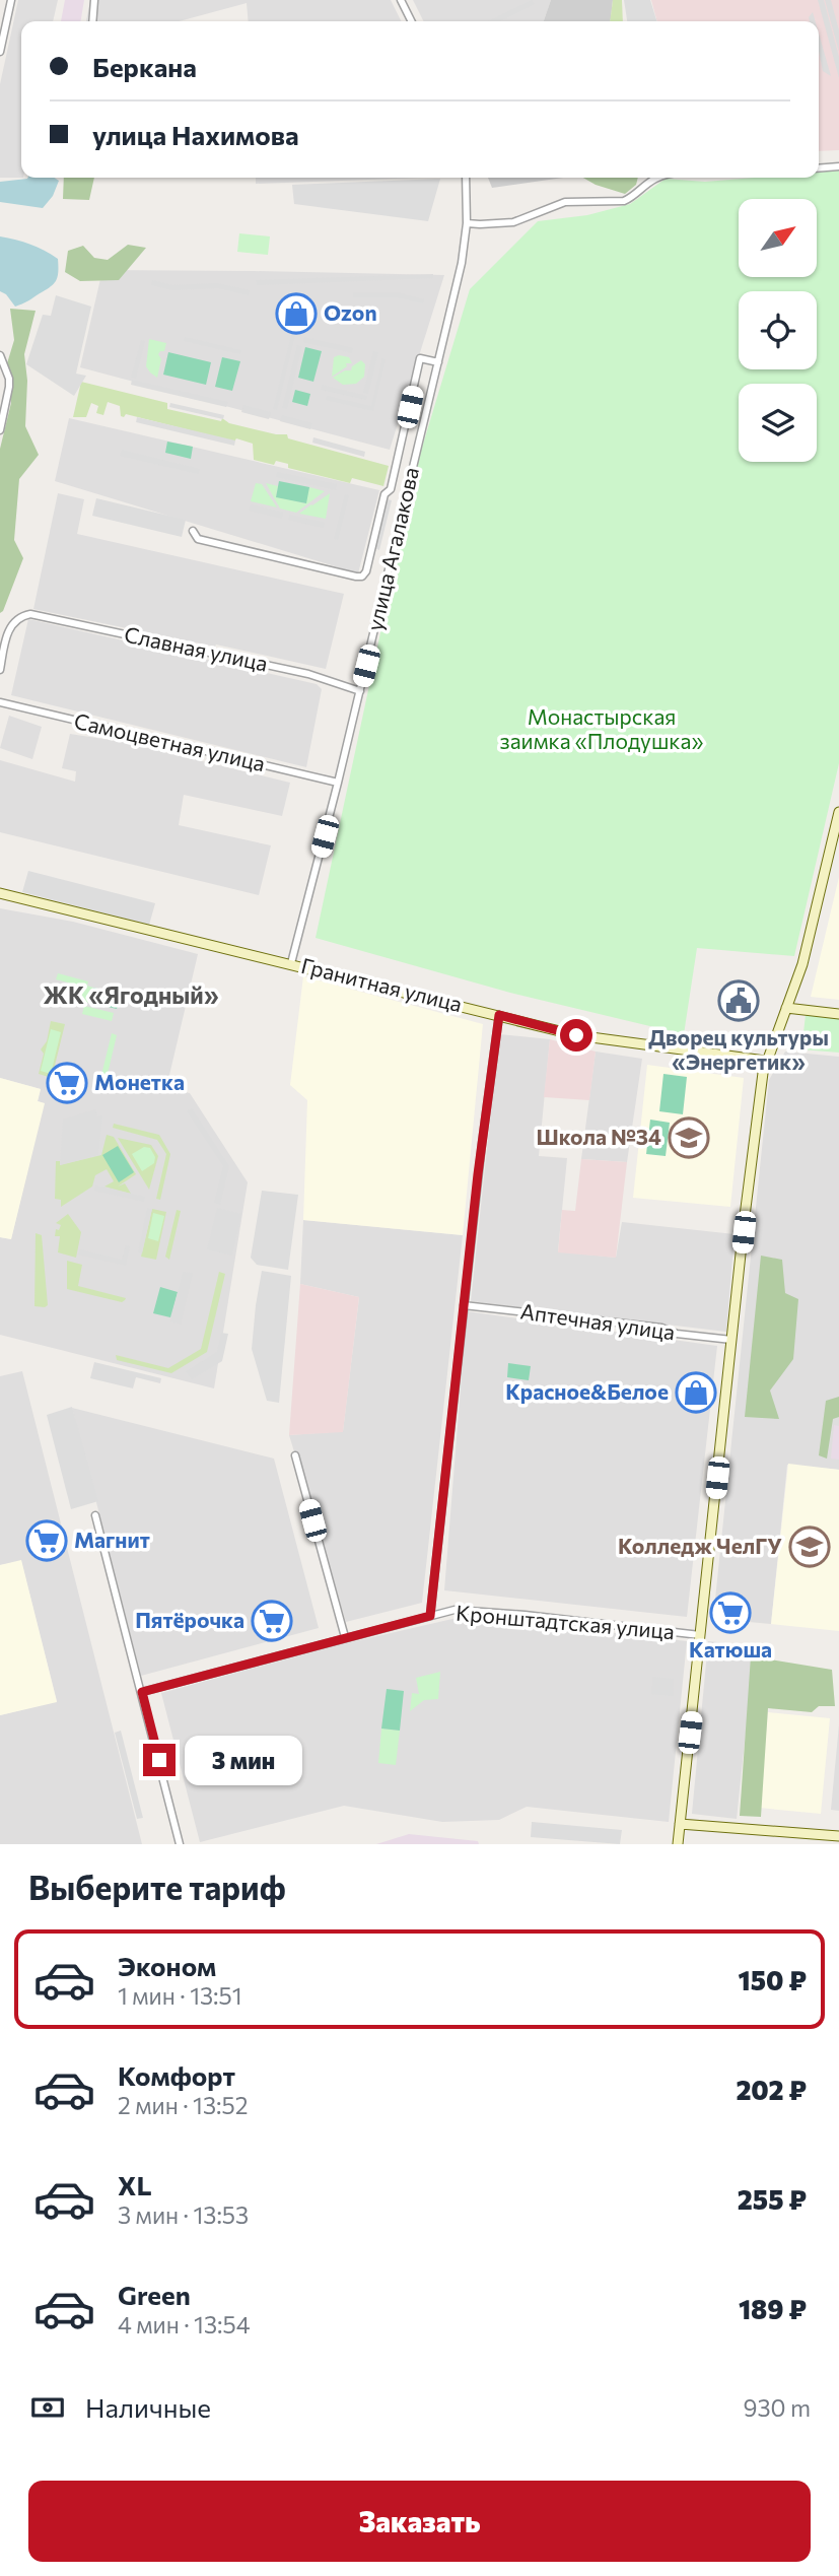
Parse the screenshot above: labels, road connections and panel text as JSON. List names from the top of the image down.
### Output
{
  "streets": {
    "street": [
      "улица Агалакова",
      "Славная улица",
      "Самоцветная улица",
      "Гранитная улица",
      "Аптечная улица",
      "Кронштадтская улица"
    ]
  },
  "crossings": [
    ["улица Агалакова", "Славная улица"],
    ["улица Агалакова", "Самоцветная улица"],
    ["улица Агалакова", "Гранитная улица"]
  ],
  "districts": ["ЖК «Ягодный»"],
  "parks": ["Монастырская заимка «Плодушка»"],
  "places": {
    "shop": ["Ozon", "Красное&Белое"],
    "public building": ["Дворец культуры «Энергетик»"],
    "supermarket": [
      "Монетка",
      "Магнит",
      "Катюша",
      "Пятёрочка"
    ],
    "school or university": ["Школа №34", "Колледж ЧелГУ"]
  },
  "north": "top right",
  "page": {
    "banner": ["Беркана", "улица Нахимова"],
    "bubble": "3 мин",
    "heading": "Выберите тариф",
    "list": [
      {
        "name": "Эконом",
        "note": "1 мин · 13:51",
        "value": "150 ₽"
      },
      {
        "name": "Комфорт",
        "note": "2 мин · 13:52",
        "value": "202 ₽"
      },
      {
        "name": "XL",
        "note": "3 мин · 13:53",
        "value": "255 ₽"
      },
      {
        "name": "Green",
        "note": "4 мин · 13:54",
        "value": "189 ₽"
      }
    ],
    "pay": ["Наличные", "930 m"],
    "buttons": "Заказать"
  }
}
